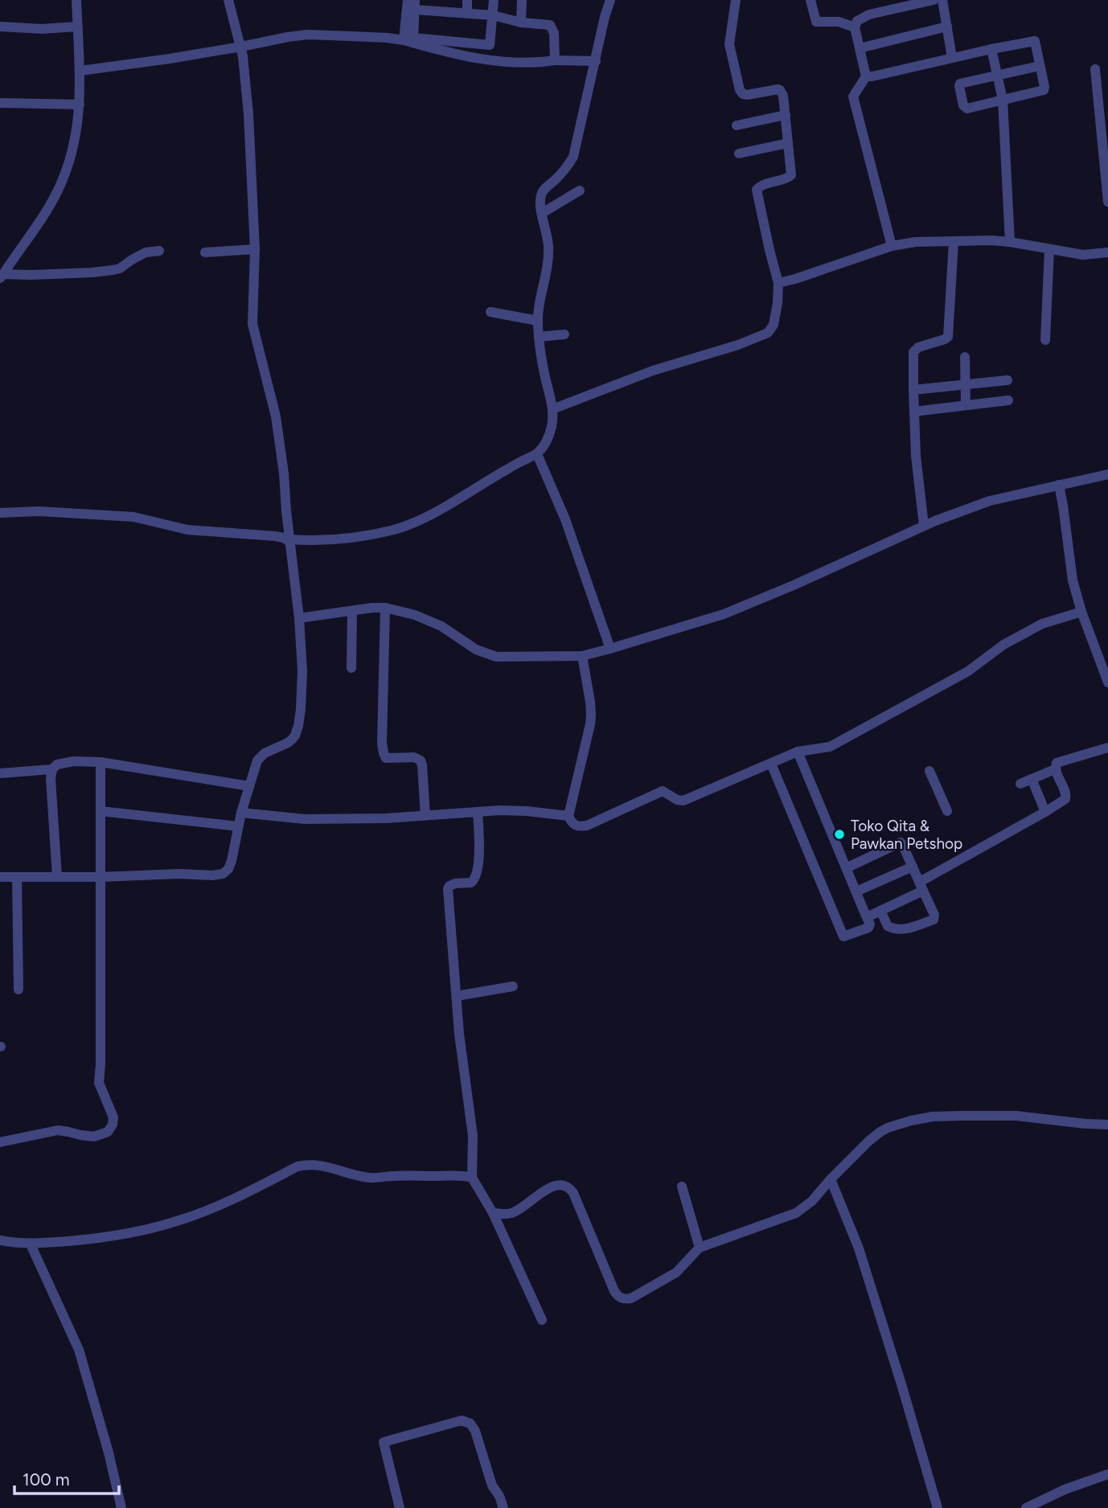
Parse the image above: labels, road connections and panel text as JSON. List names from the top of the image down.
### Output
{
  "places": ["Toko Qita & Pawkan Petshop"],
  "scale_bar": "100 m"
}
